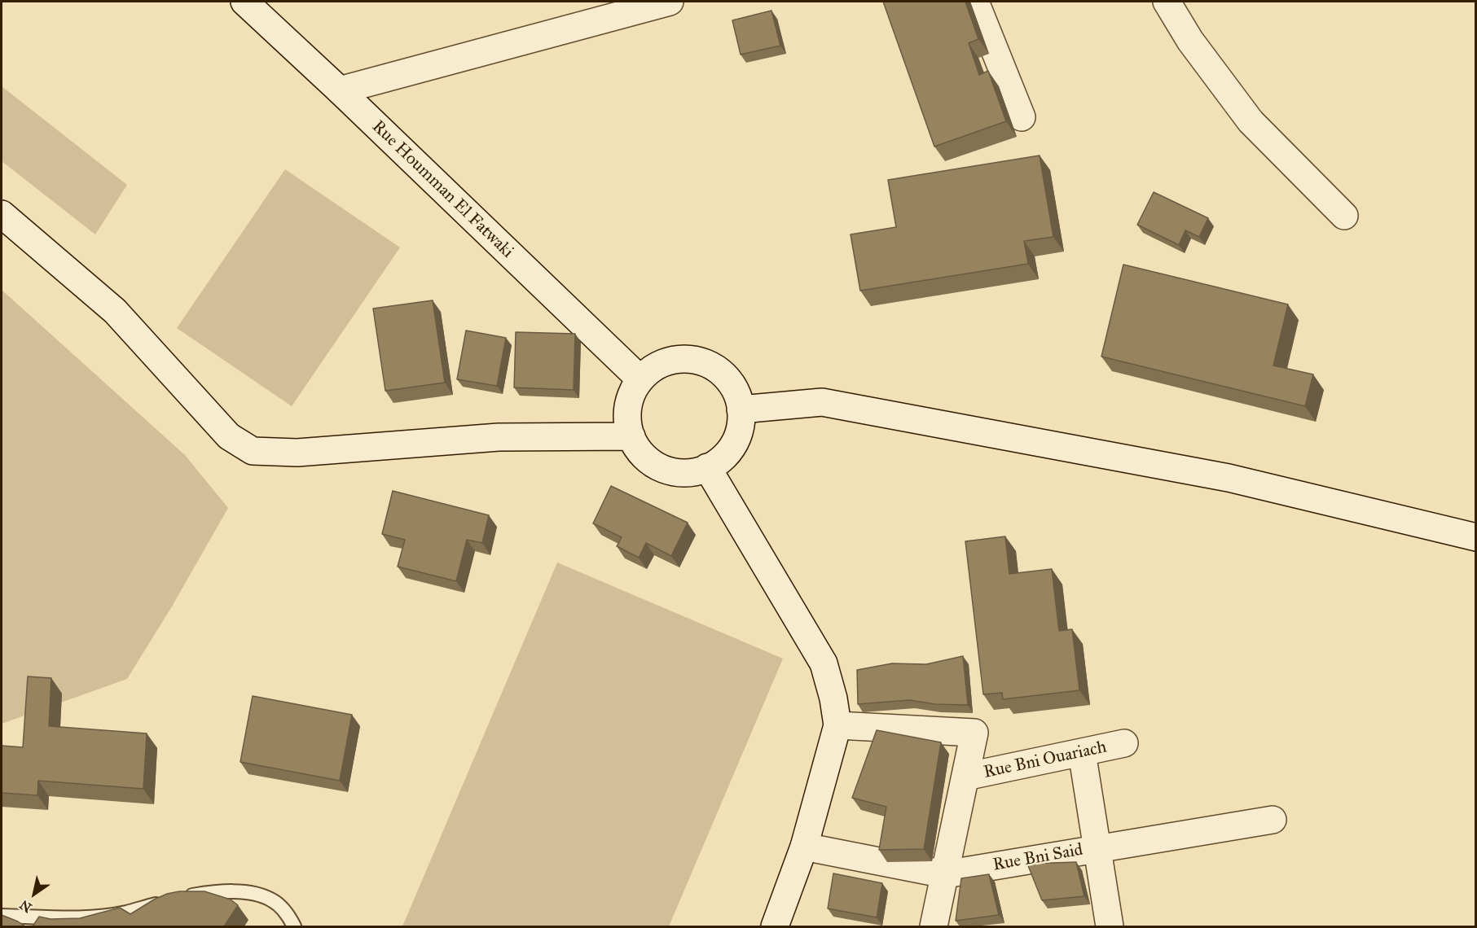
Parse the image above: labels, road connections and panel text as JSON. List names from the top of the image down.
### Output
{
  "streets": {
    "street": ["Rue Houmman El Fatwaki", "Rue Bni Ouariach", "Rue Bni Said"]
  },
  "north": "bottom left"
}
